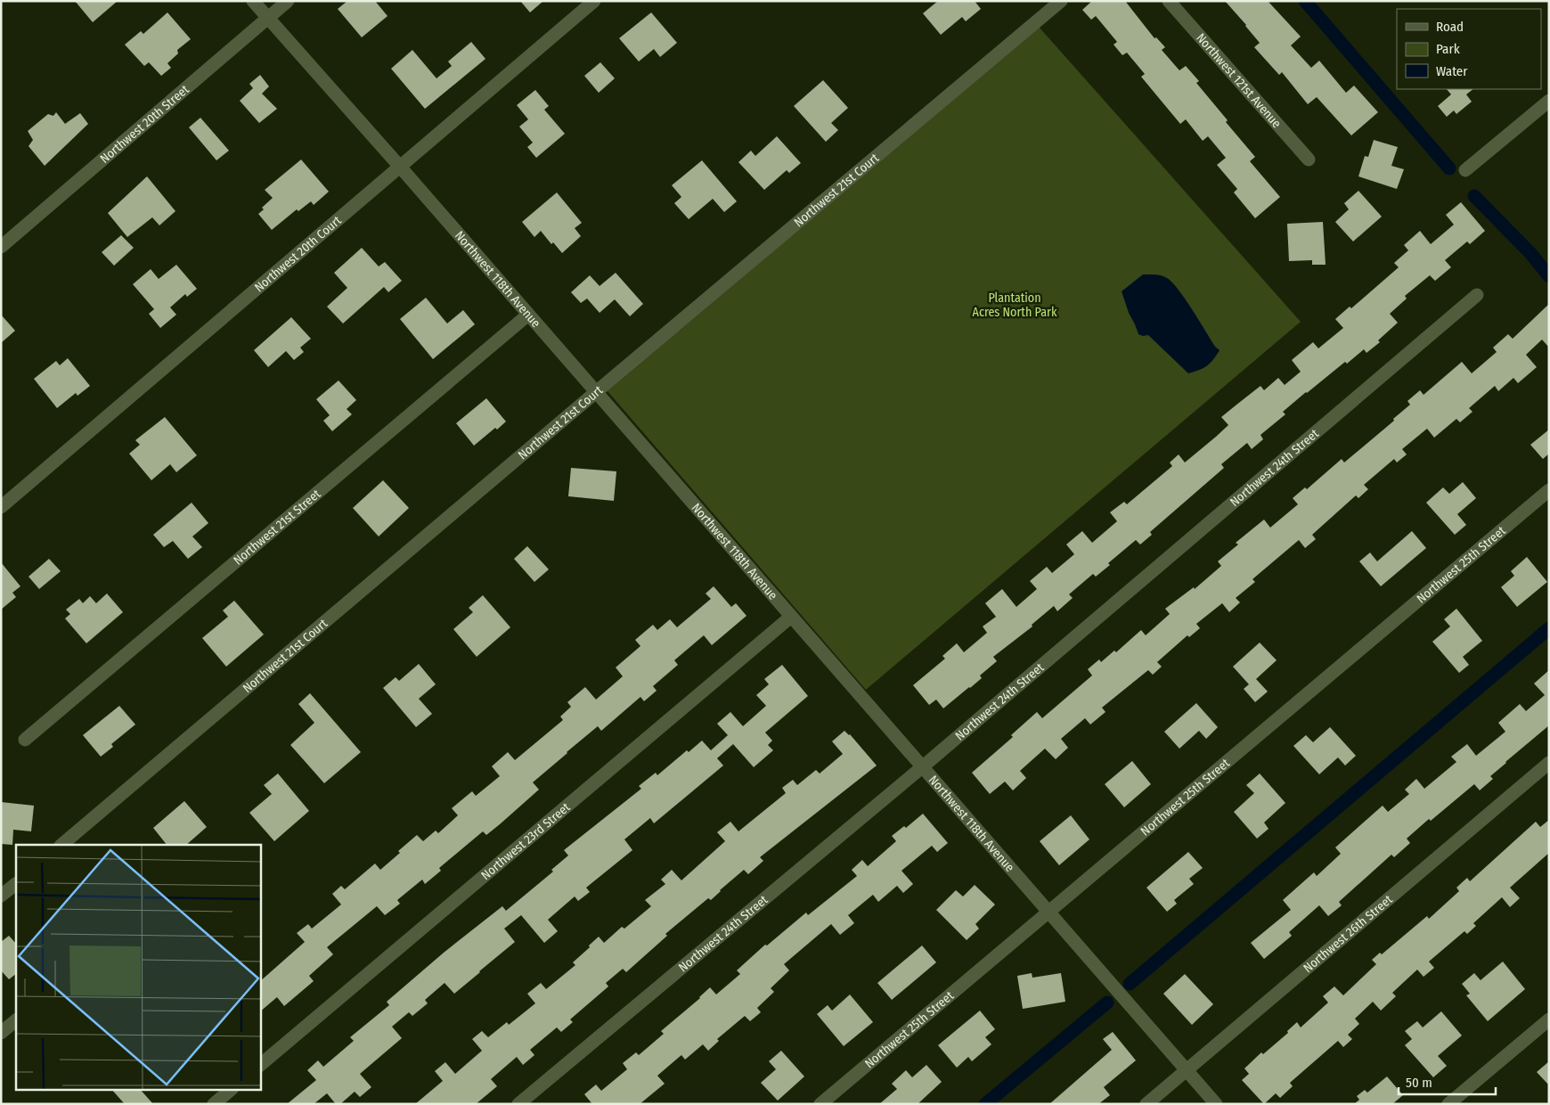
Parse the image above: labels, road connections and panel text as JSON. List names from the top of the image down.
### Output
{
  "streets": {
    "street": [
      "Northwest 121st Avenue",
      "Northwest 20th Street",
      "Northwest 21st Court",
      "Northwest 20th Court",
      "Northwest 118th Avenue",
      "Northwest 24th Street",
      "Northwest 21st Street",
      "Northwest 25th Street",
      "Northwest 23rd Street",
      "Northwest 26th Street"
    ]
  },
  "crossings": [
    ["Northwest 20th Street", "Northwest 118th Avenue"],
    ["Northwest 21st Court", "Northwest 118th Avenue"],
    ["Northwest 20th Court", "Northwest 118th Avenue"],
    ["Northwest 118th Avenue", "Northwest 24th Street"],
    ["Northwest 118th Avenue", "Northwest 21st Street"],
    ["Northwest 118th Avenue", "Northwest 25th Street"],
    ["Northwest 118th Avenue", "Northwest 23rd Street"],
    ["Northwest 118th Avenue", "Northwest 26th Street"]
  ],
  "parks": ["Plantation Acres North Park"],
  "legend": ["Road", "Park", "Water"],
  "scale_bar": "50 m"
}
